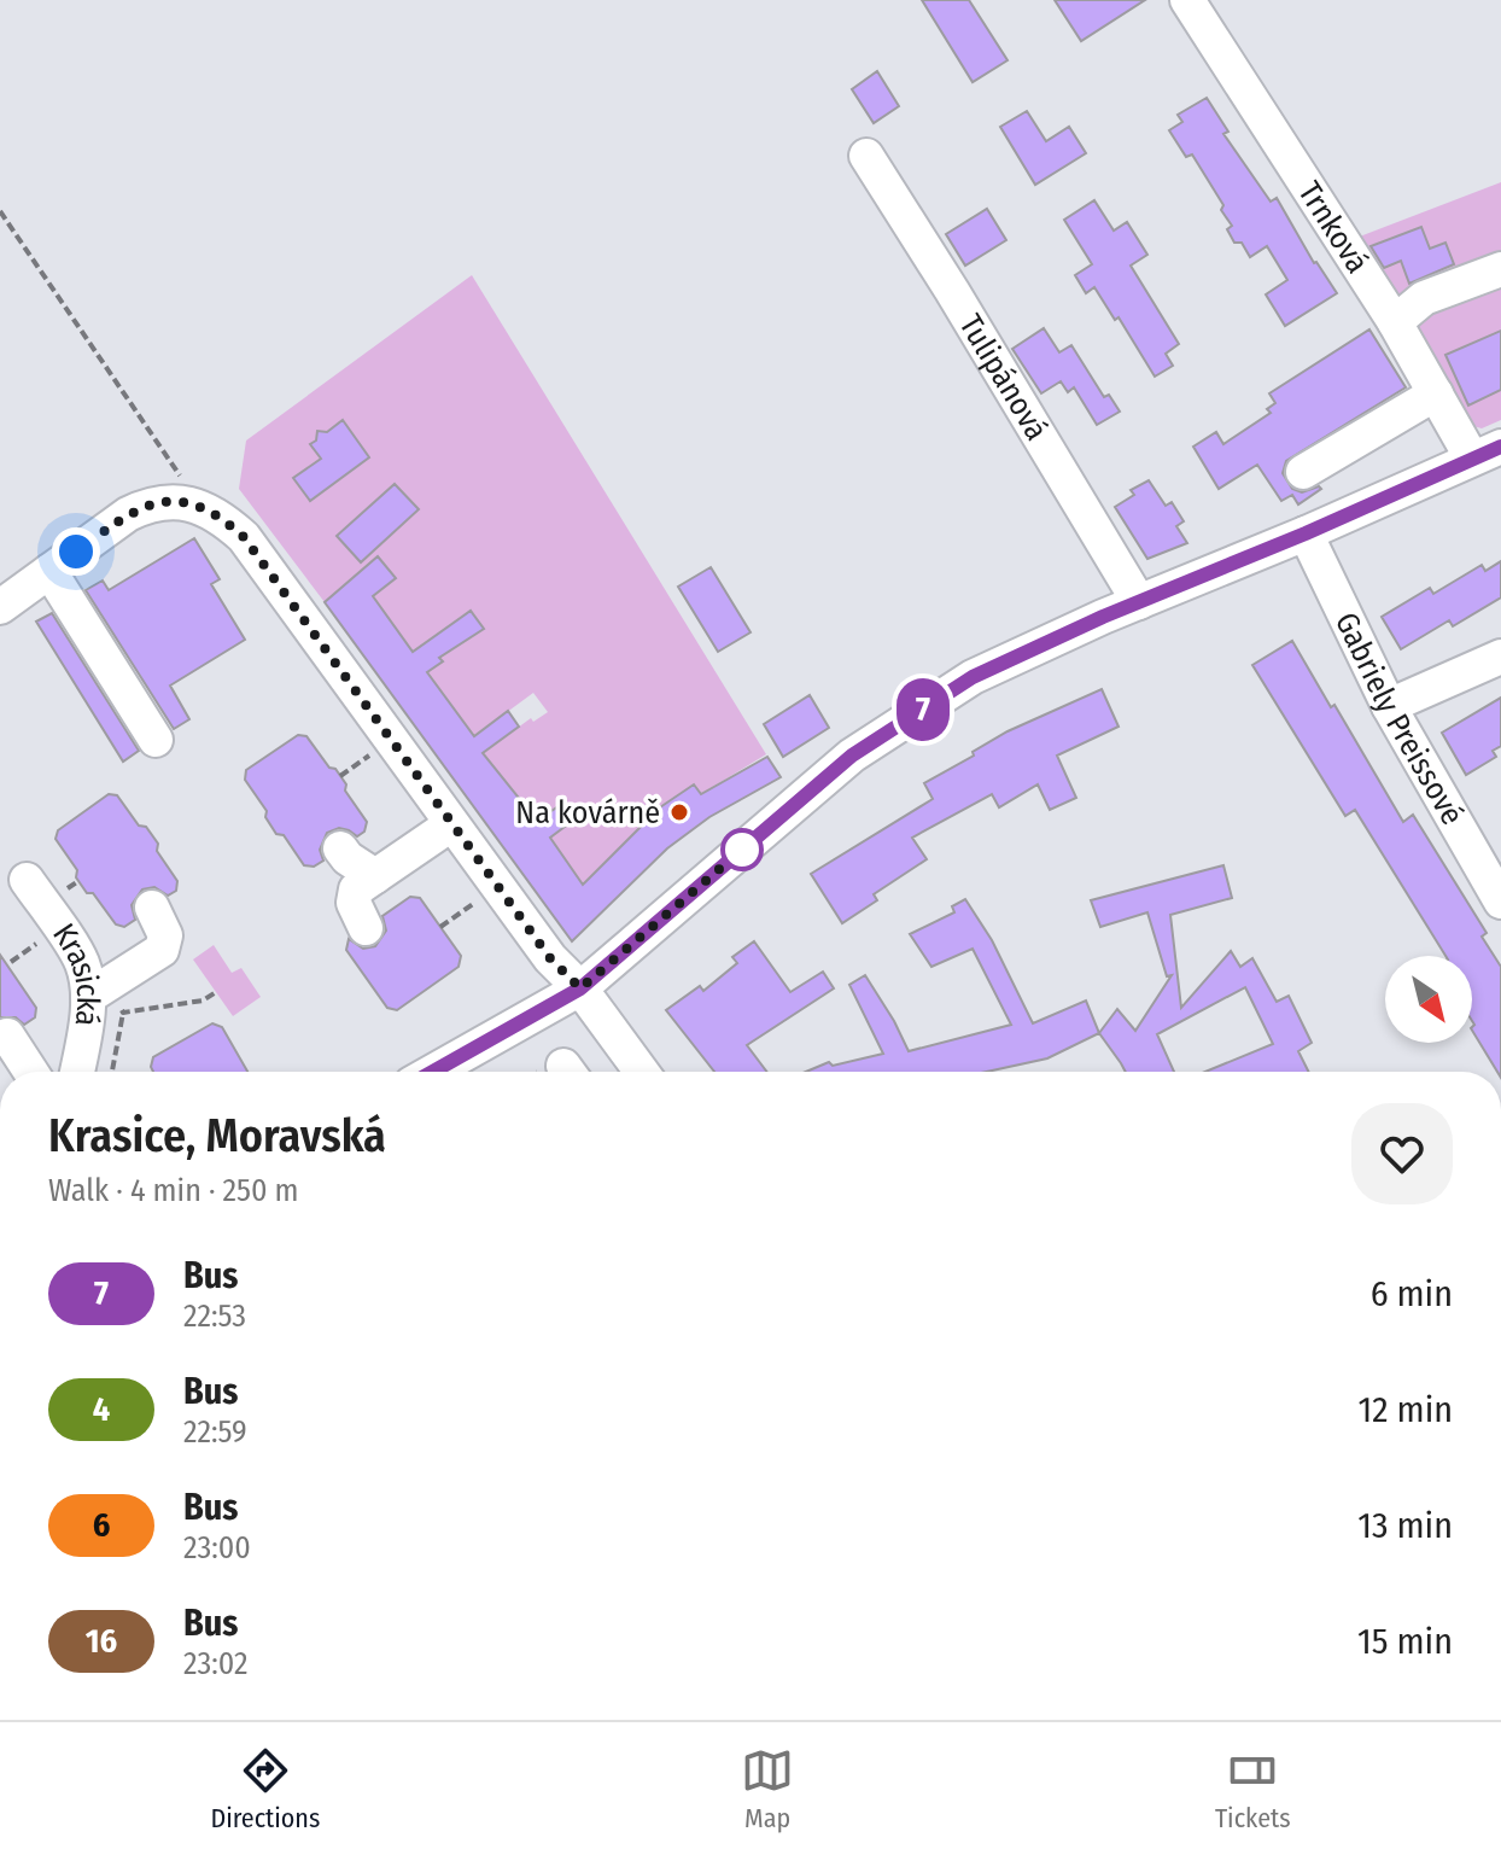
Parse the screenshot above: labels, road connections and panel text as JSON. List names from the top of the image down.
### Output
{
  "streets": {
    "street": [
      "Trnková",
      "Tulipánová",
      "Gabriely Preissové",
      "Krasická"
    ]
  },
  "places": ["Na kovárně"],
  "lines": ["bus line 7"],
  "north": "bottom right",
  "page": {
    "on_map": "7",
    "heading": ["Krasice, Moravská", "Walk · 4 min · 250 m"],
    "list": [
      {
        "mark": "7",
        "name": "Bus",
        "note": "22:53",
        "value": "6 min"
      },
      {
        "mark": "4",
        "name": "Bus",
        "note": "22:59",
        "value": "12 min"
      },
      {
        "mark": "6",
        "name": "Bus",
        "note": "23:00",
        "value": "13 min"
      },
      {
        "mark": "16",
        "name": "Bus",
        "note": "23:02",
        "value": "15 min"
      }
    ],
    "tabs": ["Directions", "Map", "Tickets"]
  }
}
